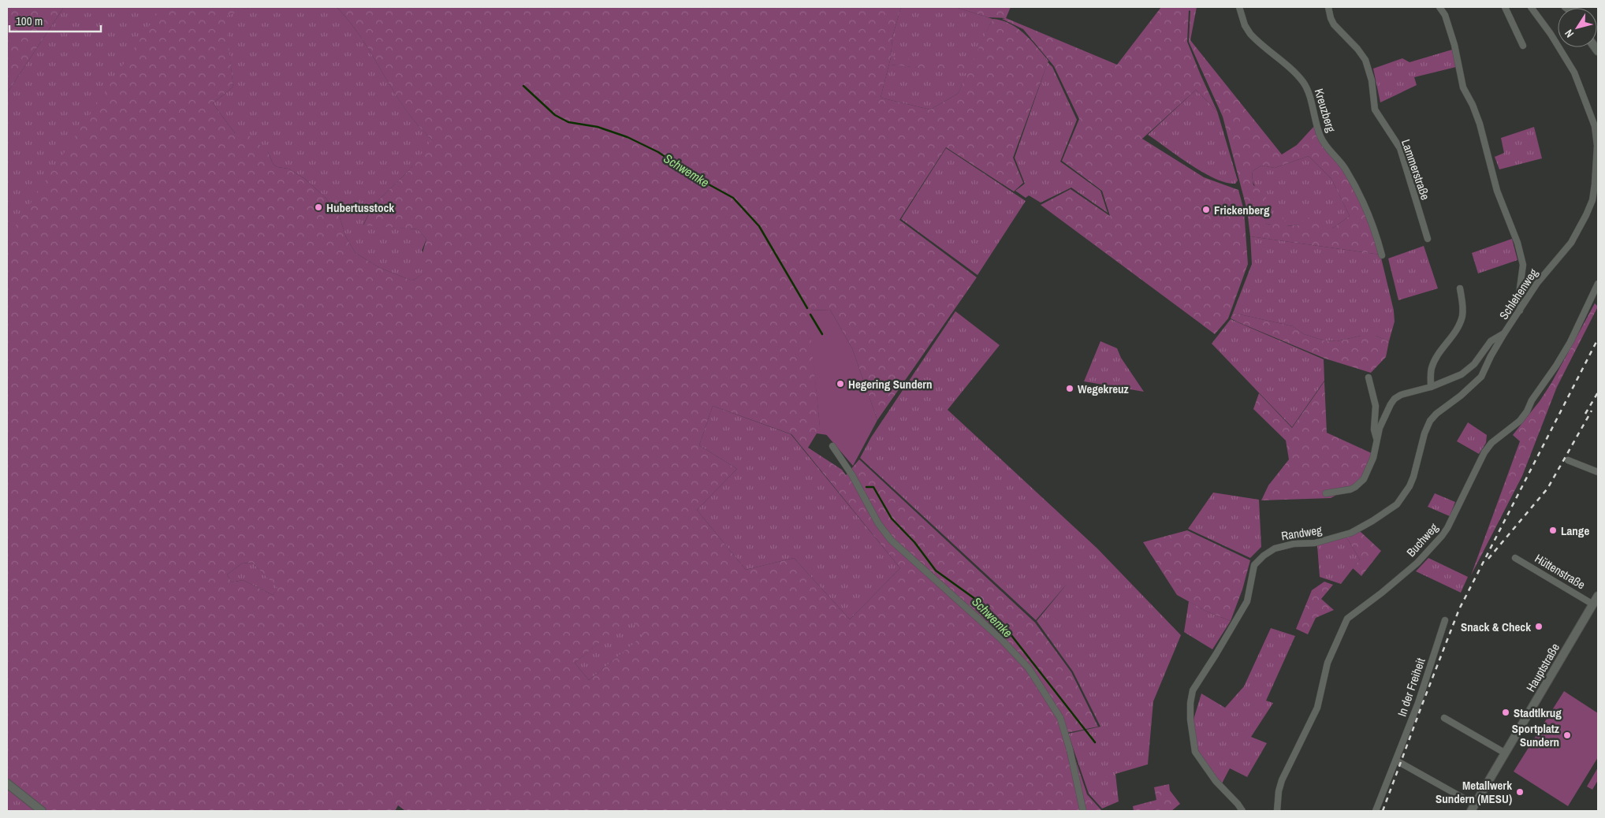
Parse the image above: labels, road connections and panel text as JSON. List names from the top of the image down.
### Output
{
  "streets": {
    "main road": ["Hauptstraße"],
    "street": [
      "Kreuzberg",
      "Lammerstraße",
      "Schlehenweg",
      "Randweg",
      "Buchweg",
      "Hüttenstraße",
      "In der Freiheit"
    ]
  },
  "crossings": [
    ["Schlehenweg", "Randweg"],
    ["Hüttenstraße", "Hauptstraße"]
  ],
  "water": ["Schwemke"],
  "places": [
    "Hubertusstock",
    "Frickenberg",
    "Hegering Sundern",
    "Wegekreuz",
    "Lange",
    "Snack & Check",
    "Stadtlkrug",
    "Sportplatz Sundern",
    "Metallwerk Sundern (MESU)"
  ],
  "scale_bar": "100 m",
  "north": "bottom left"
}
